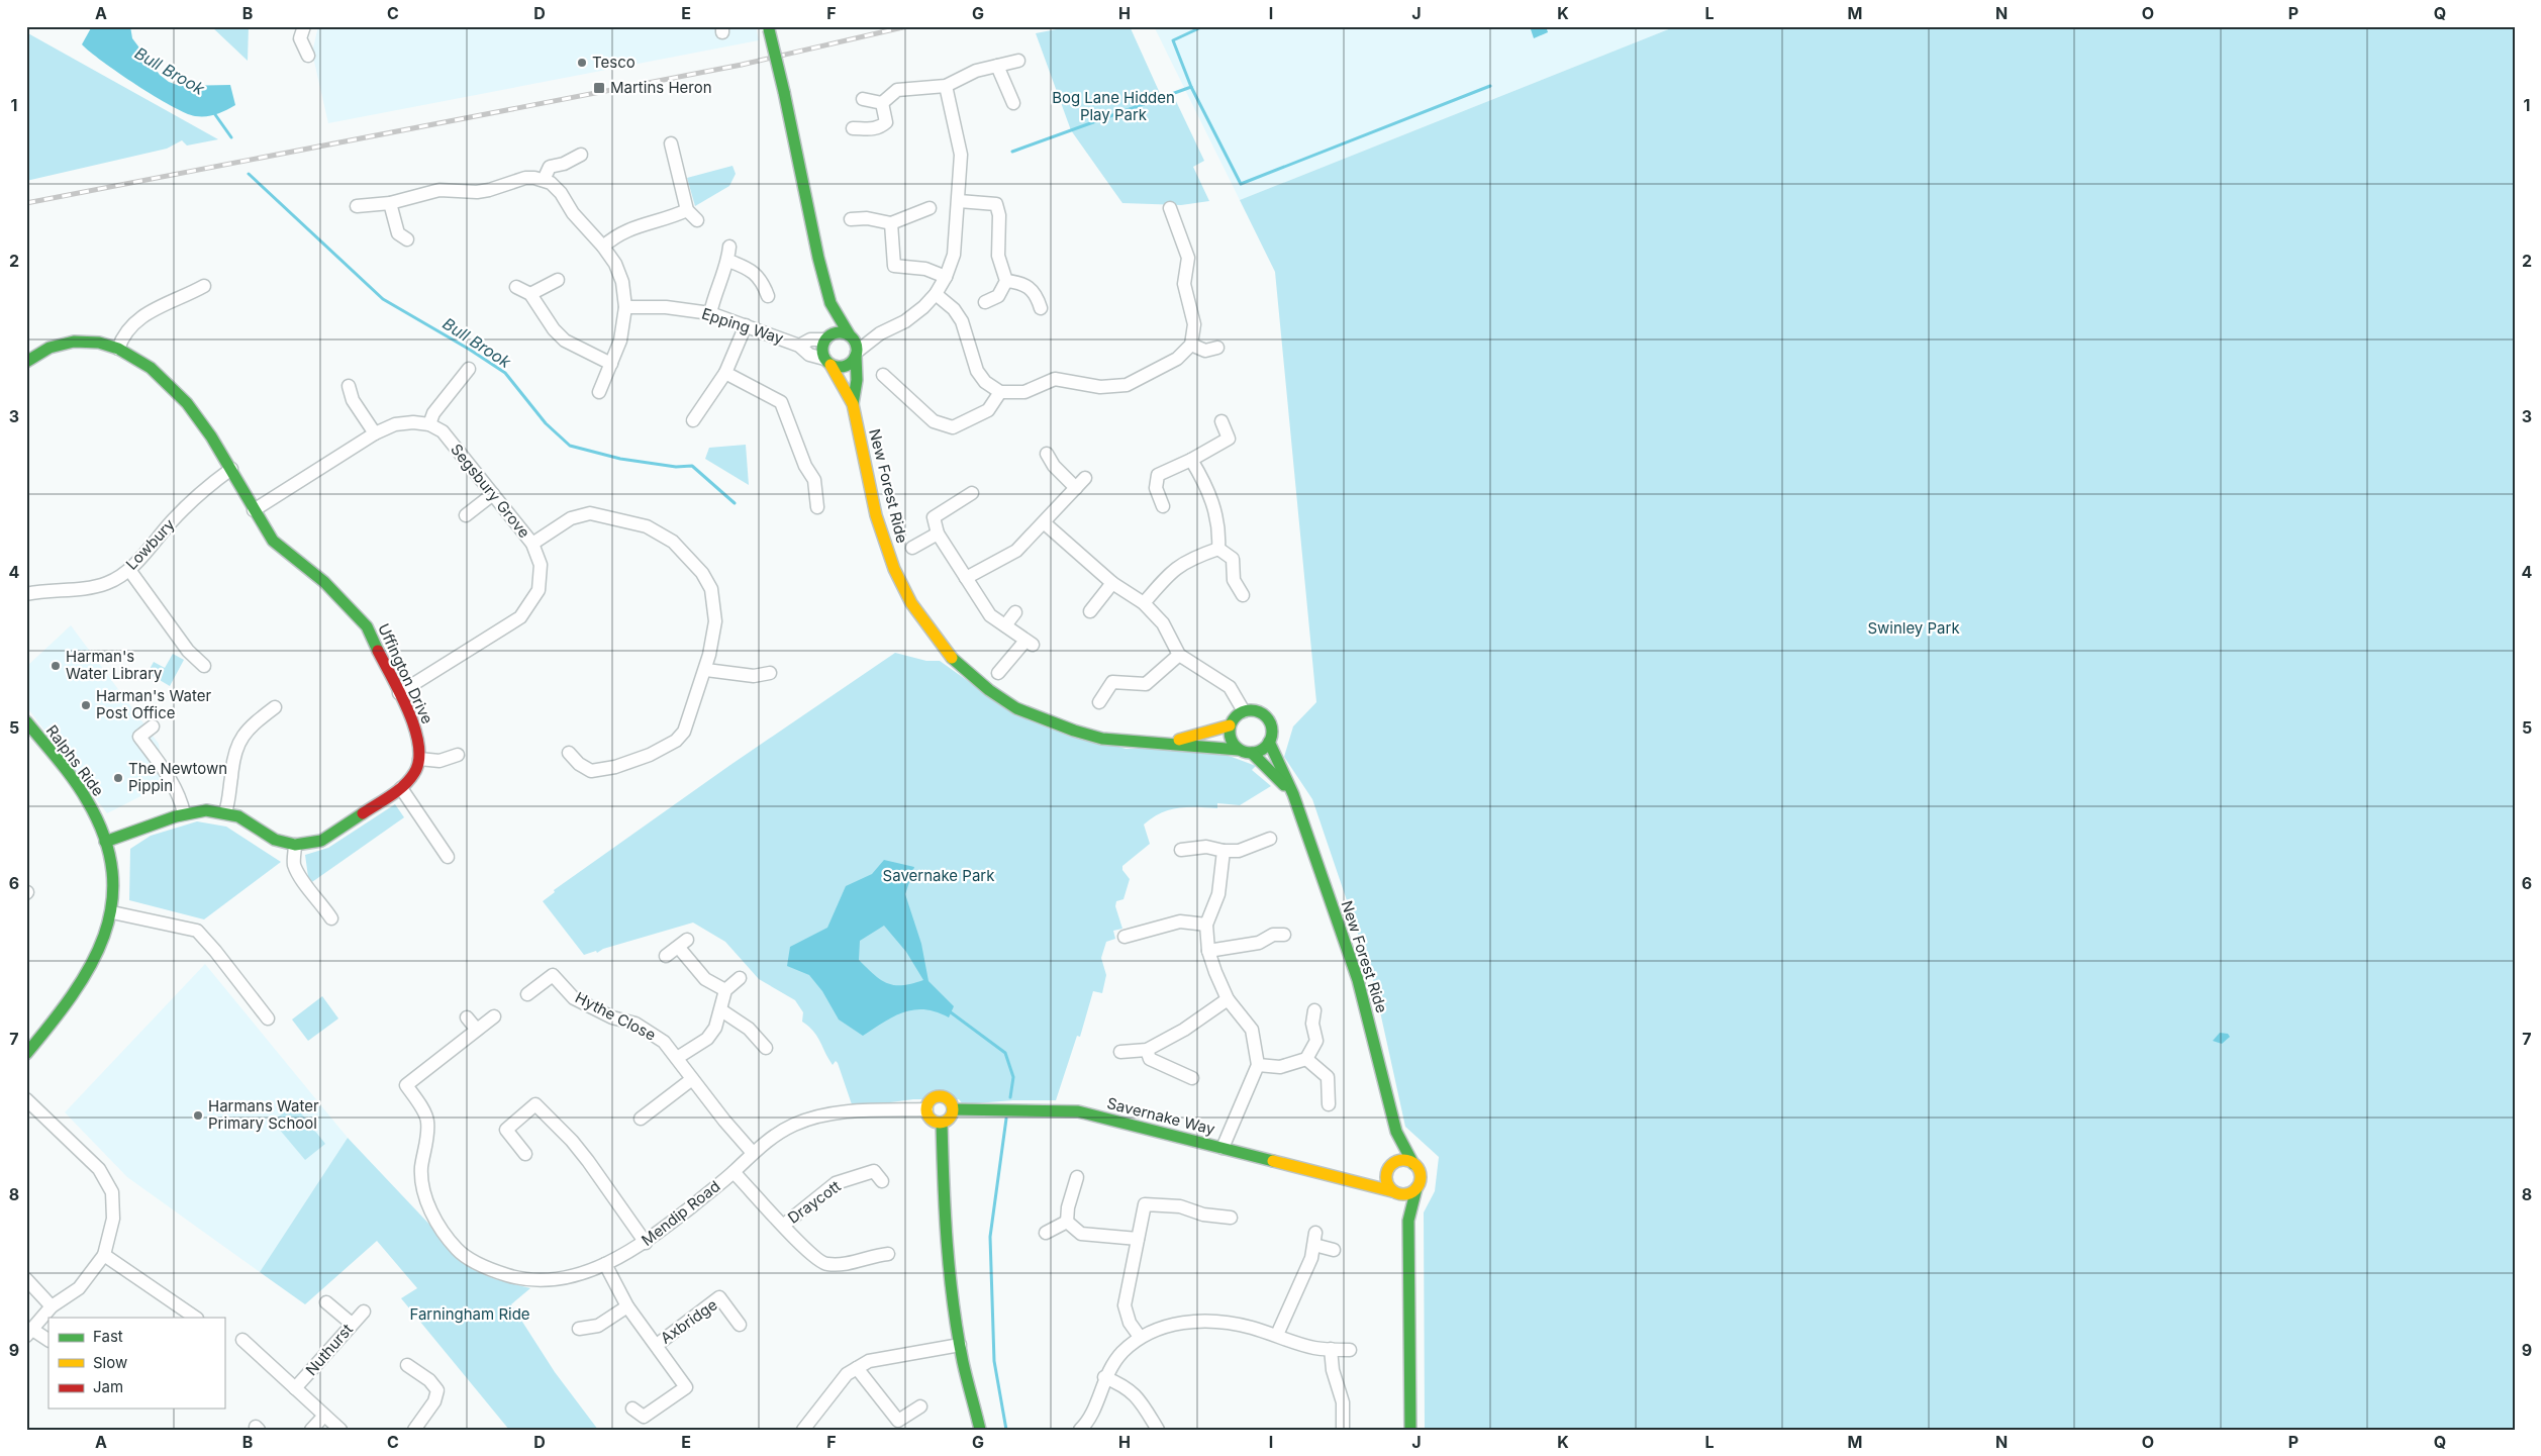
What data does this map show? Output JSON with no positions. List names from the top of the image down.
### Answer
{
  "streets": {
    "main road": [
      "New Forest Ride",
      "Uffington Drive",
      "Ralphs Ride",
      "Savernake Way"
    ],
    "street": [
      "Epping Way",
      "Segsbury Grove",
      "Lowbury",
      "Hythe Close",
      "Draycott",
      "Mendip Road",
      "Axbridge",
      "Nuthurst"
    ]
  },
  "crossings": [
    ["Epping Way", "New Forest Ride"],
    ["New Forest Ride", "Savernake Way"],
    ["Segsbury Grove", "Uffington Drive"],
    ["Lowbury", "Uffington Drive"],
    ["Hythe Close", "Mendip Road"],
    ["Savernake Way", "Mendip Road"],
    ["Draycott", "Mendip Road"],
    ["Mendip Road", "Axbridge"]
  ],
  "water": ["Bull Brook"],
  "parks": [
    "Bog Lane Hidden Play Park",
    "Swinley Park",
    "Savernake Park",
    "Farningham Ride"
  ],
  "places": {
    "other": [
      "Tesco",
      "Harman's Water Library",
      "Harman's Water Post Office",
      "The Newtown Pippin",
      "Harmans Water Primary School"
    ],
    "transit": ["Martins Heron"]
  },
  "legend": ["Fast", "Slow", "Jam"],
  "grid": {
    "columns": [
      "A",
      "B",
      "C",
      "D",
      "E",
      "F",
      "G",
      "H",
      "I",
      "J",
      "K",
      "L",
      "M",
      "N",
      "O",
      "P",
      "Q"
    ],
    "rows": [
      "1",
      "2",
      "3",
      "4",
      "5",
      "6",
      "7",
      "8",
      "9"
    ]
  }
}
